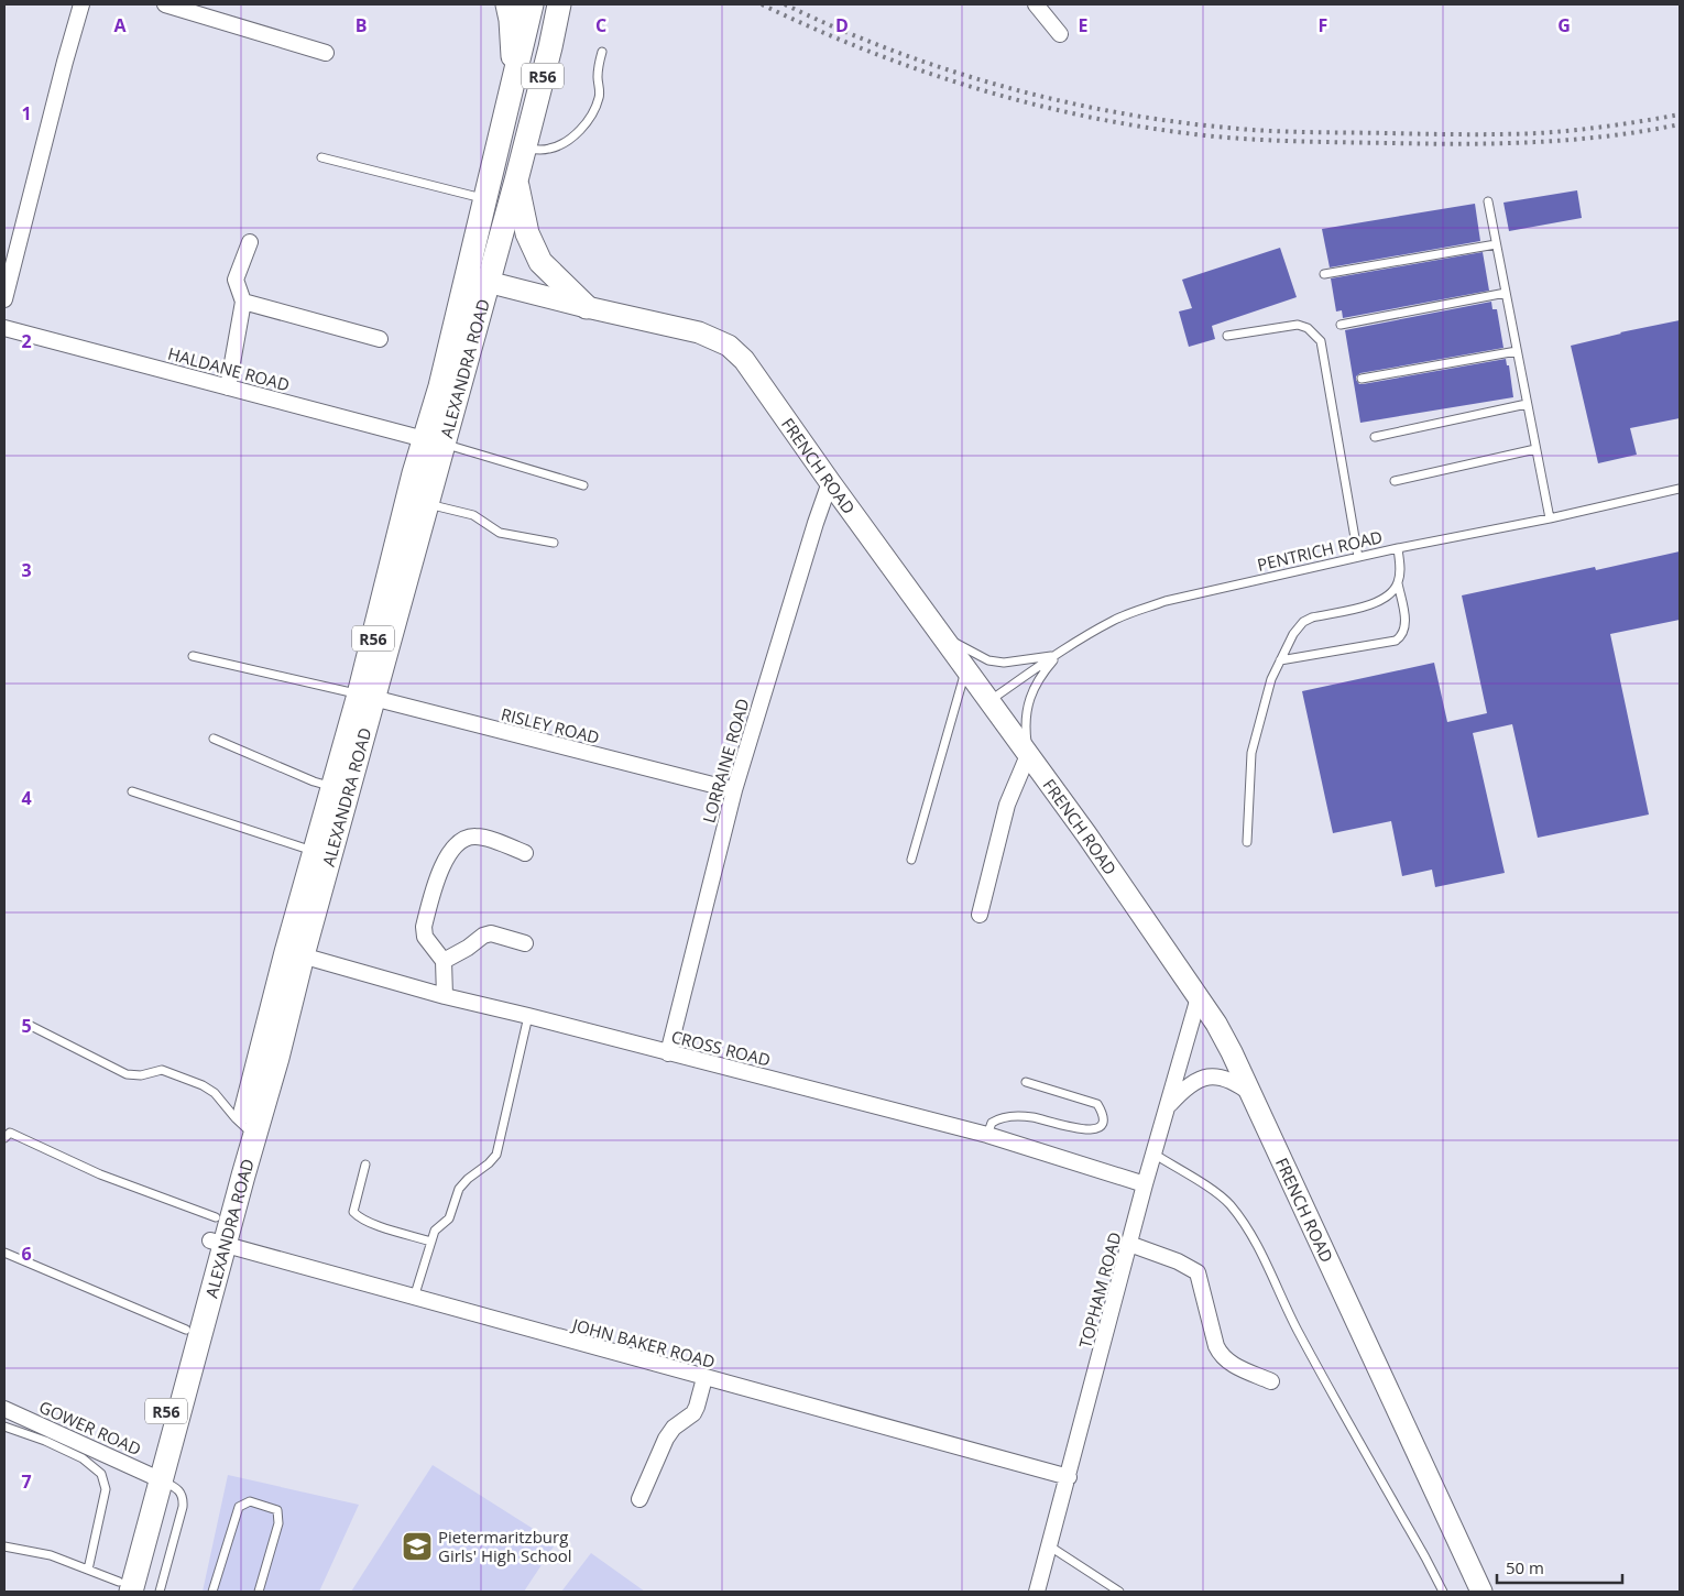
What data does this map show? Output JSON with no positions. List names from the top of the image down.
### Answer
{
  "streets": {
    "main road": ["R56", "ALEXANDRA ROAD"],
    "street": [
      "HALDANE ROAD",
      "FRENCH ROAD",
      "RISLEY ROAD",
      "LORRAINE ROAD",
      "CROSS ROAD",
      "TOPHAM ROAD",
      "JOHN BAKER ROAD",
      "GOWER ROAD"
    ],
    "lane": ["PENTRICH ROAD"]
  },
  "crossings": [
    ["HALDANE ROAD", "ALEXANDRA ROAD"],
    ["ALEXANDRA ROAD", "FRENCH ROAD"],
    ["ALEXANDRA ROAD", "RISLEY ROAD"],
    ["ALEXANDRA ROAD", "CROSS ROAD"],
    ["ALEXANDRA ROAD", "JOHN BAKER ROAD"],
    ["ALEXANDRA ROAD", "GOWER ROAD"],
    ["FRENCH ROAD", "PENTRICH ROAD"],
    ["FRENCH ROAD", "LORRAINE ROAD"],
    ["FRENCH ROAD", "TOPHAM ROAD"],
    ["RISLEY ROAD", "LORRAINE ROAD"],
    ["LORRAINE ROAD", "CROSS ROAD"],
    ["CROSS ROAD", "TOPHAM ROAD"],
    ["TOPHAM ROAD", "JOHN BAKER ROAD"]
  ],
  "places": {
    "school or university": ["Pietermaritzburg Girls' High School"]
  },
  "scale_bar": "50 m",
  "grid": {
    "columns": [
      "A",
      "B",
      "C",
      "D",
      "E",
      "F",
      "G"
    ],
    "rows": [
      "1",
      "2",
      "3",
      "4",
      "5",
      "6",
      "7"
    ]
  }
}
